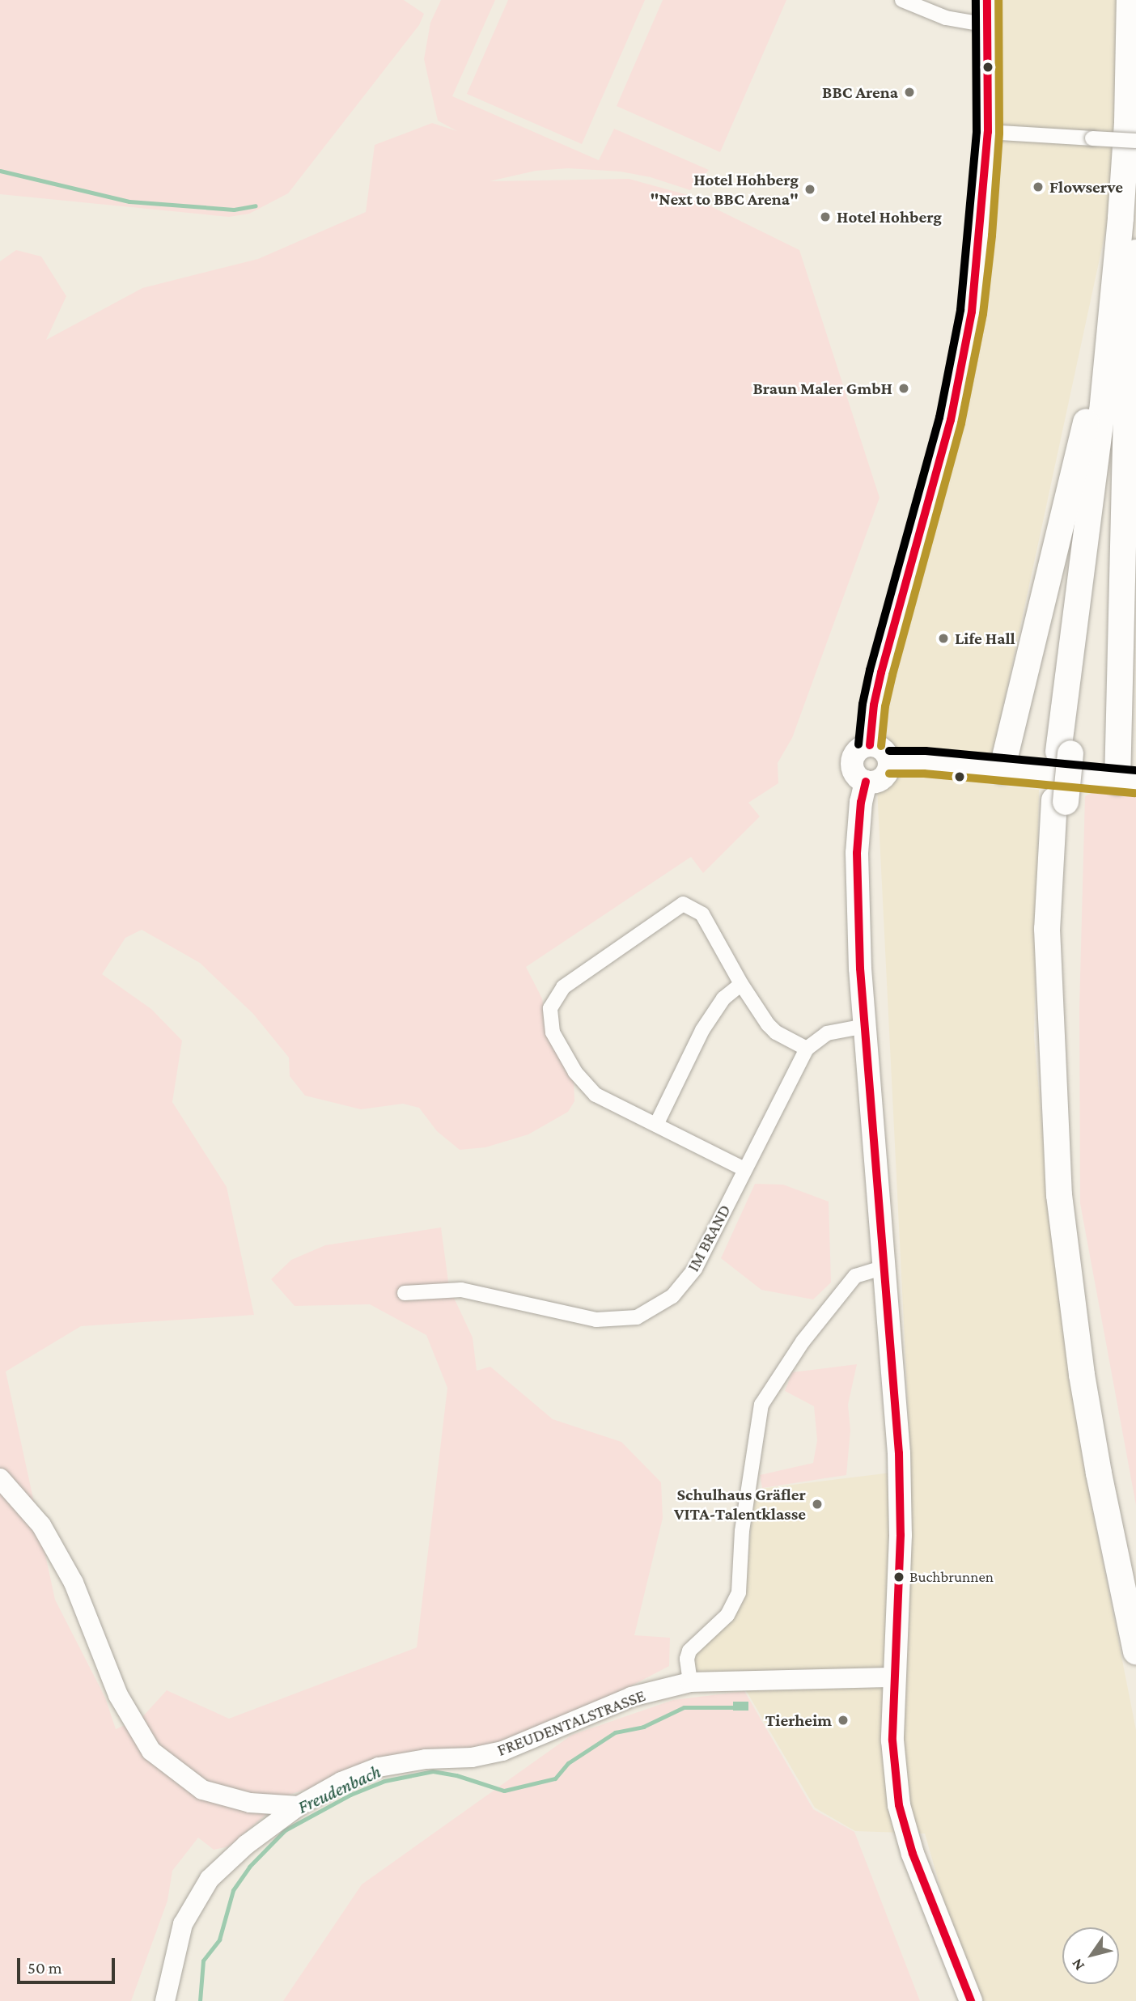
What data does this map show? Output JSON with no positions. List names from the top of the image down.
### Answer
{
  "streets": {
    "street": ["IM BRAND", "FREUDENTALSTRASSE"]
  },
  "water": ["Freudenbach"],
  "places": [
    "BBC Arena",
    "Flowserve",
    "Hotel Hohberg \"Next to BBC Arena\"",
    "Hotel Hohberg",
    "Braun Maler GmbH",
    "Life Hall",
    "Schulhaus Gräfler VITA-Talentklasse",
    "Buchbrunnen",
    "Tierheim"
  ],
  "scale_bar": "50 m",
  "north": "bottom left"
}
